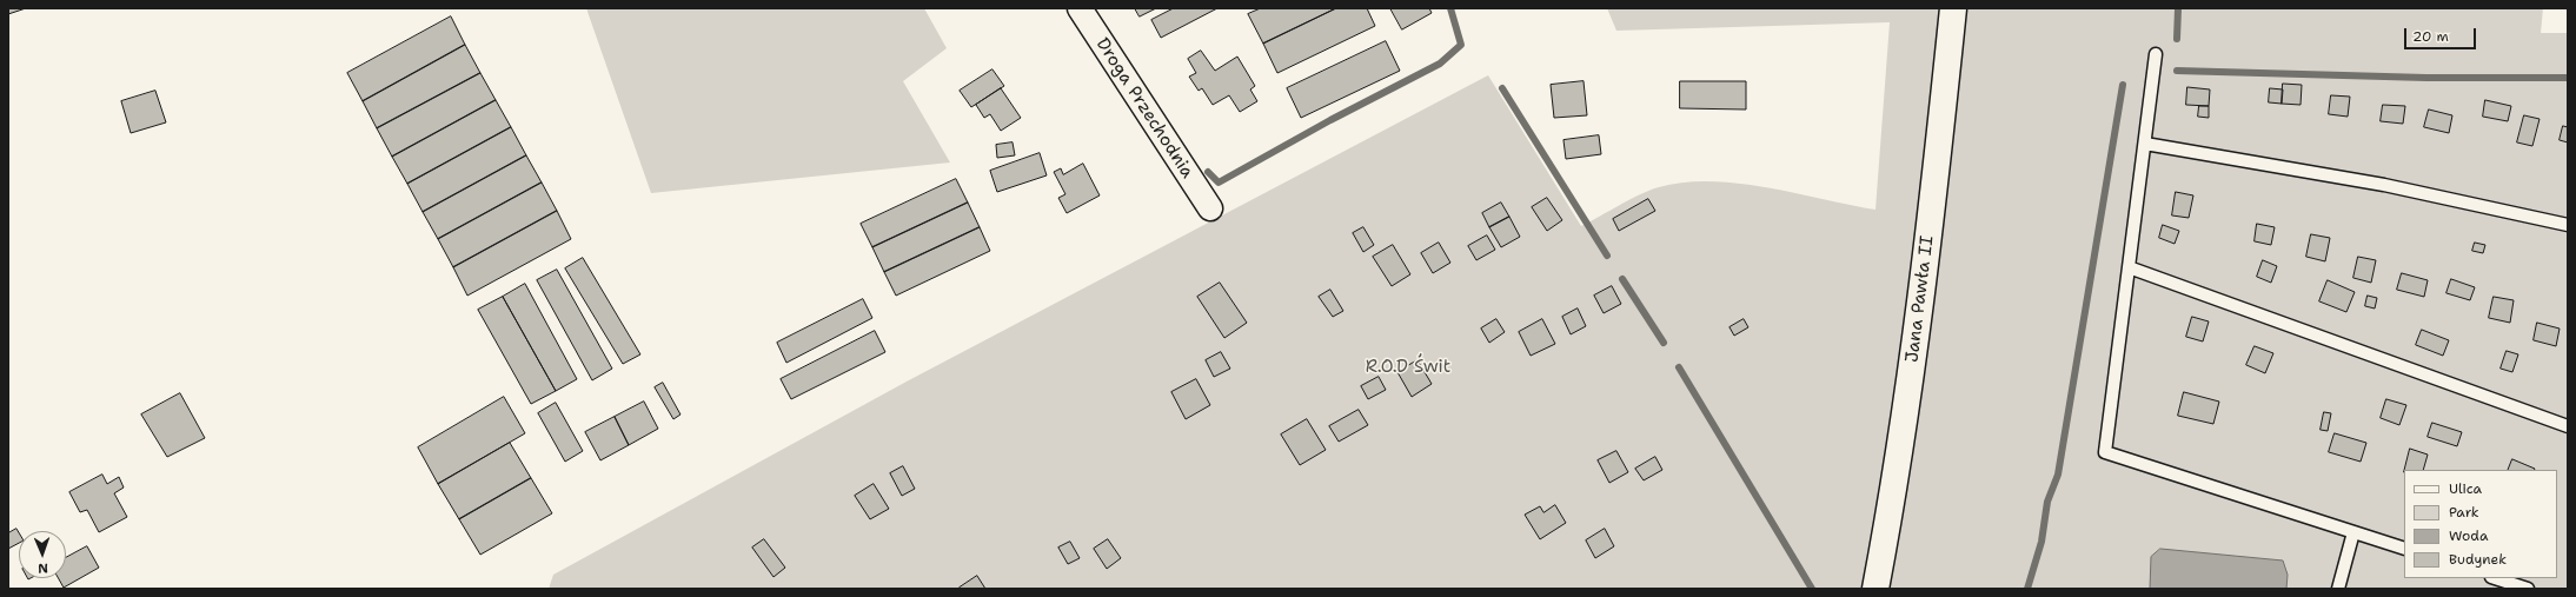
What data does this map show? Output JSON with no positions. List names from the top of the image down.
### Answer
{
  "streets": {
    "main road": ["Jana Pawła II"],
    "street": ["Droga Przechodnia"]
  },
  "parks": ["R.O.D Świt"],
  "legend": [
    "Ulica",
    "Park",
    "Woda",
    "Budynek"
  ],
  "scale_bar": "20 m",
  "north": "bottom"
}
